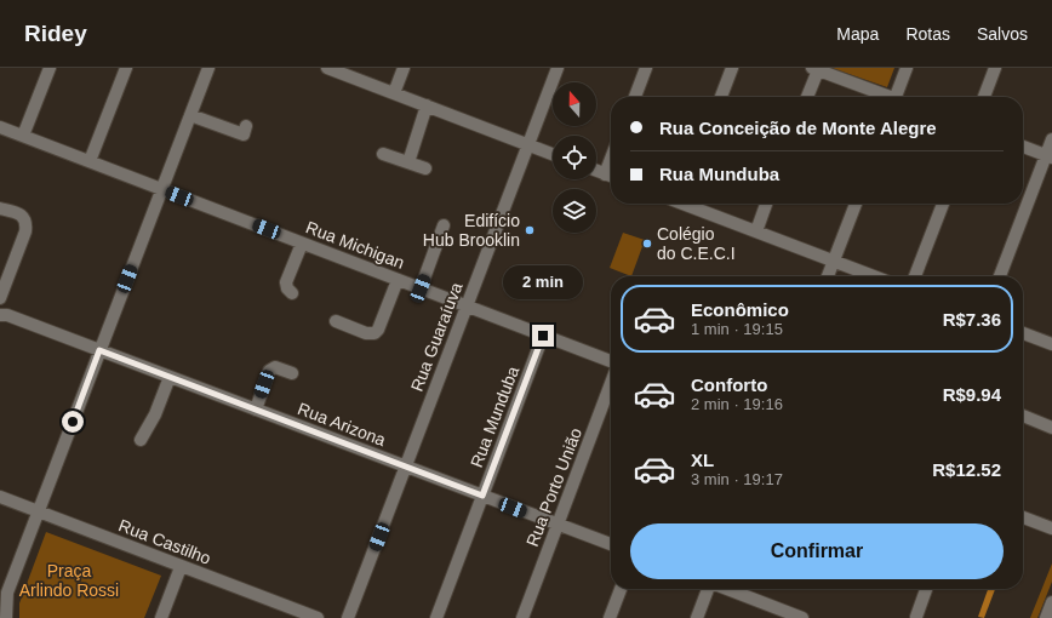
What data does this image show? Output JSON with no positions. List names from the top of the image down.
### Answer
{
  "streets": {
    "street": [
      "Rua Michigan",
      "Rua Guaraíuva",
      "Rua Munduba",
      "Rua Arizona",
      "Rua Porto União",
      "Rua Castilho"
    ]
  },
  "crossings": [
    ["Rua Michigan", "Rua Guaraíuva"],
    ["Rua Michigan", "Rua Munduba"],
    ["Rua Guaraíuva", "Rua Arizona"],
    ["Rua Munduba", "Rua Arizona"],
    ["Rua Arizona", "Rua Porto União"]
  ],
  "parks": ["Praça Arlindo Rossi"],
  "places": ["Edifício Hub Brooklin", "Colégio do C.E.C.I"],
  "north": "top",
  "page": {
    "header": "Ridey",
    "nav": ["Mapa", "Rotas", "Salvos"],
    "banner": ["Rua Conceição de Monte Alegre", "Rua Munduba"],
    "bubble": "2 min",
    "list": [
      {
        "name": "Econômico",
        "note": "1 min · 19:15",
        "value": "R$7.36"
      },
      {
        "name": "Conforto",
        "note": "2 min · 19:16",
        "value": "R$9.94"
      },
      {
        "name": "XL",
        "note": "3 min · 19:17",
        "value": "R$12.52"
      }
    ],
    "buttons": "Confirmar"
  }
}
